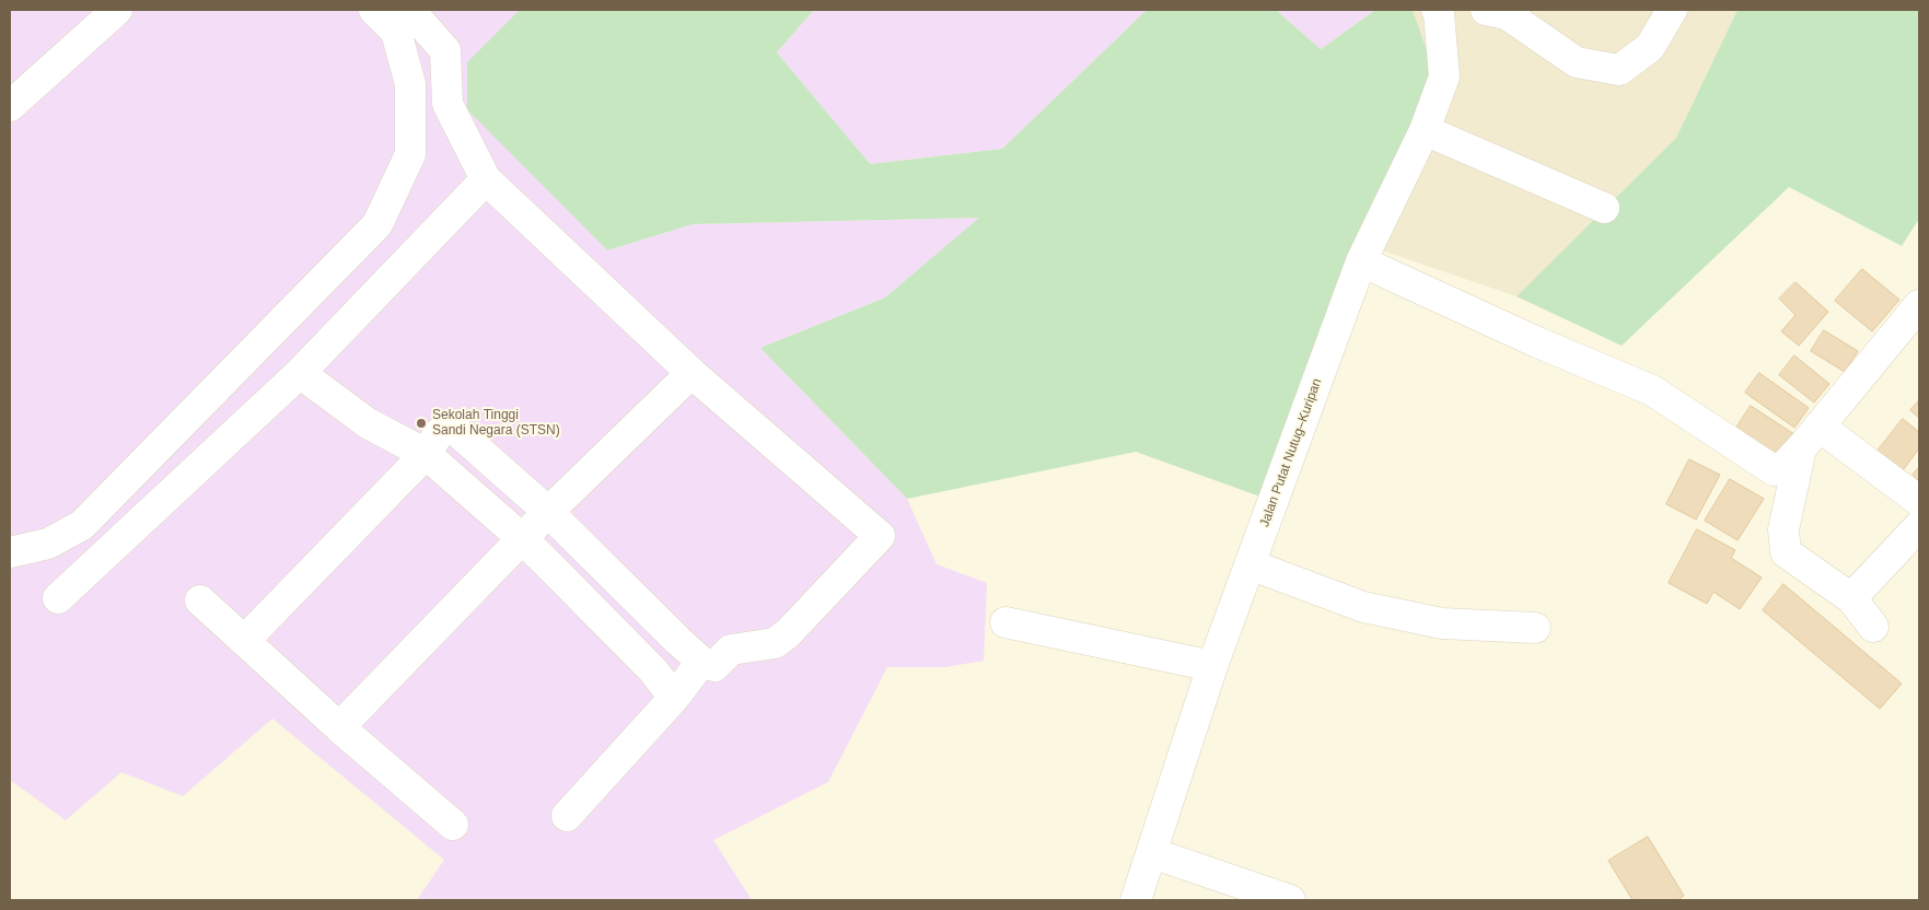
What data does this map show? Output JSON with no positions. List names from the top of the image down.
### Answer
{
  "streets": {
    "street": ["Jalan Putat Nutug–Kuripan"]
  },
  "places": ["Sekolah Tinggi Sandi Negara (STSN)"]
}
